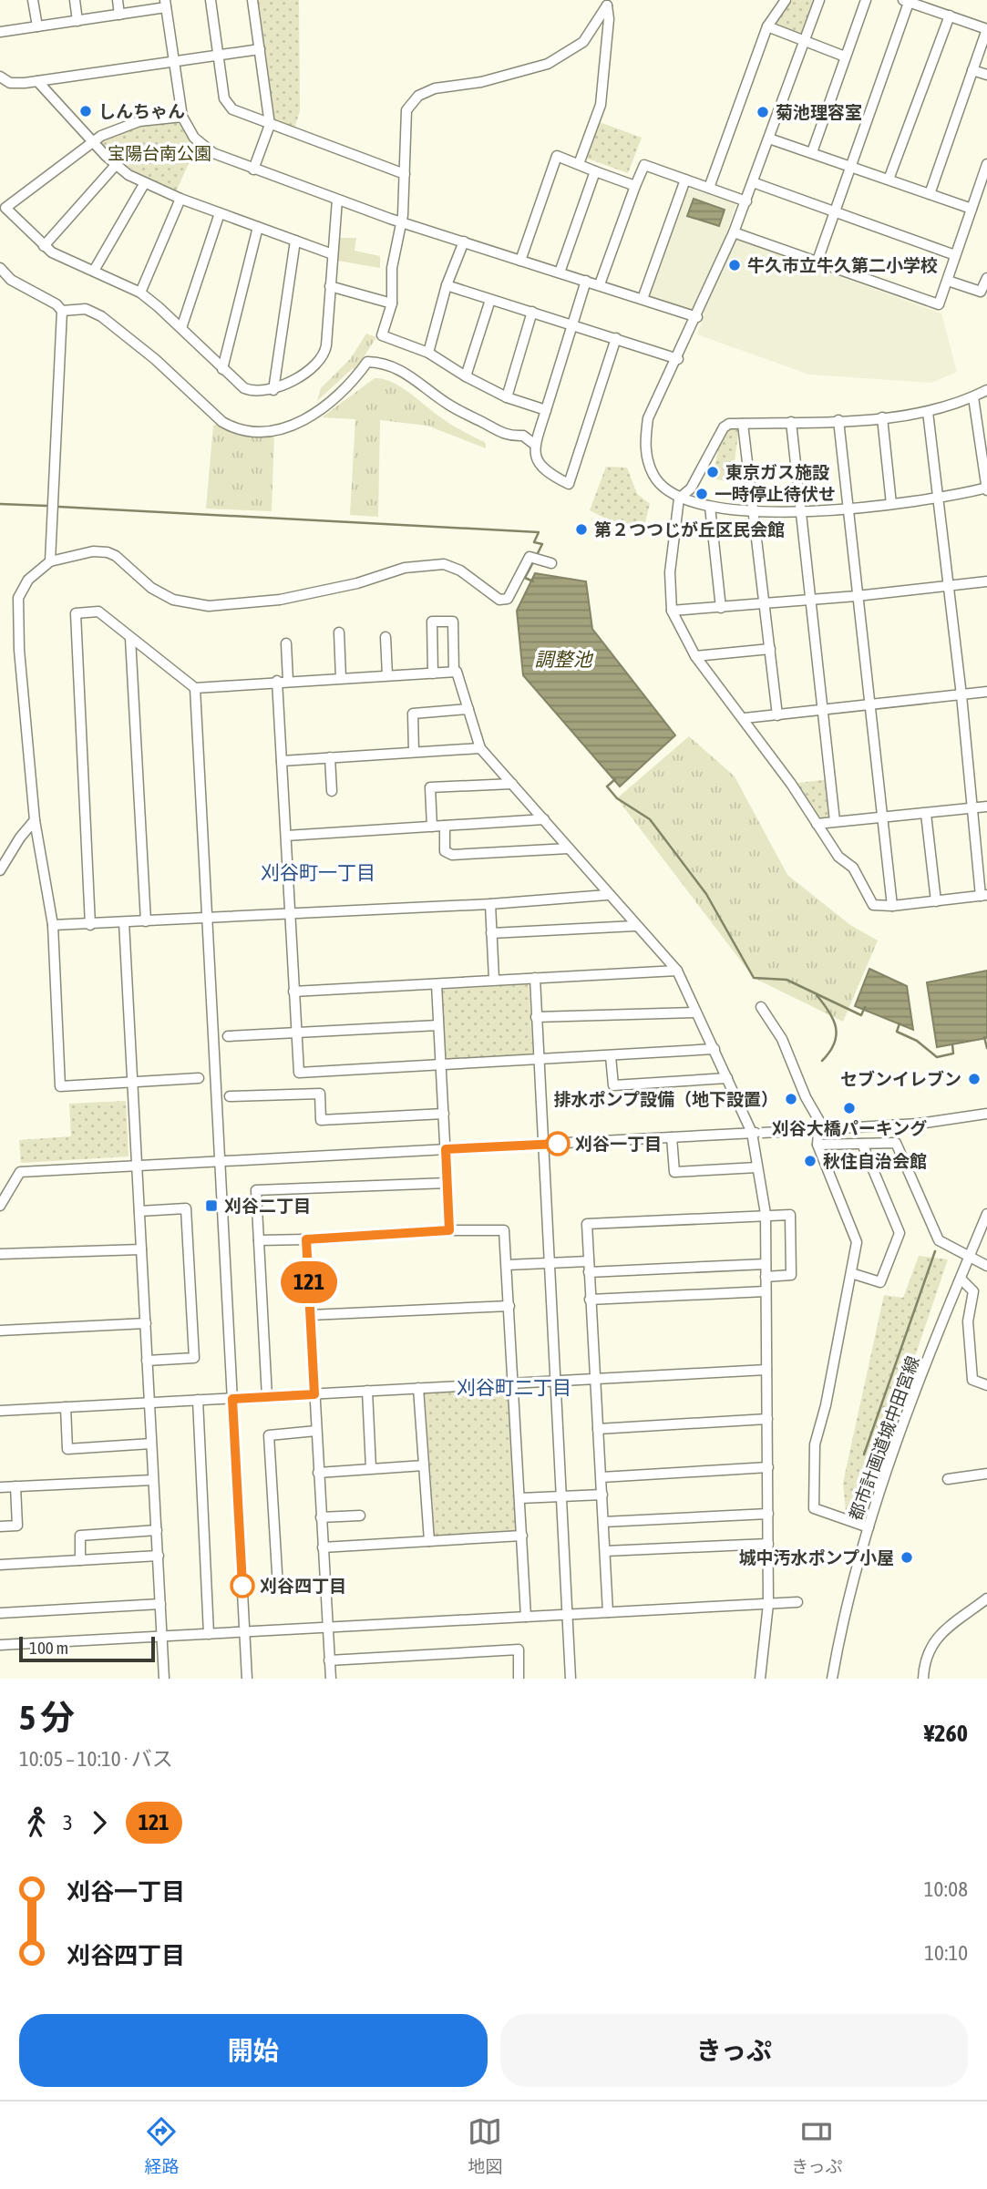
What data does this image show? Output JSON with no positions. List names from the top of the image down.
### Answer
{
  "streets": {
    "street": ["都市計画道城中田宮線"]
  },
  "districts": ["刈谷町一丁目", "刈谷町二丁目"],
  "water": ["調整池"],
  "parks": ["宝陽台南公園"],
  "places": {
    "other": [
      "しんちゃん",
      "菊池理容室",
      "牛久市立牛久第二小学校",
      "東京ガス施設",
      "一時停止待伏せ",
      "第２つつじが丘区民会館",
      "セブンイレブン",
      "排水ポンプ設備（地下設置）",
      "刈谷大橋パーキング",
      "刈谷一丁目",
      "秋住自治会館",
      "城中汚水ポンプ小屋",
      "刈谷四丁目"
    ],
    "transit": ["刈谷二丁目"]
  },
  "lines": ["bus line 121"],
  "scale_bar": "100 m",
  "page": {
    "on_map": "121",
    "scale": "100 m",
    "heading": ["5 分", "10:05 – 10:10 · バス", "¥260"],
    "legs": ["3", "121"],
    "list": [
      {
        "name": "刈谷一丁目",
        "value": "10:08"
      },
      {
        "name": "刈谷四丁目",
        "value": "10:10"
      }
    ],
    "buttons": ["開始", "きっぷ"],
    "tabs": ["経路", "地図", "きっぷ"]
  }
}
